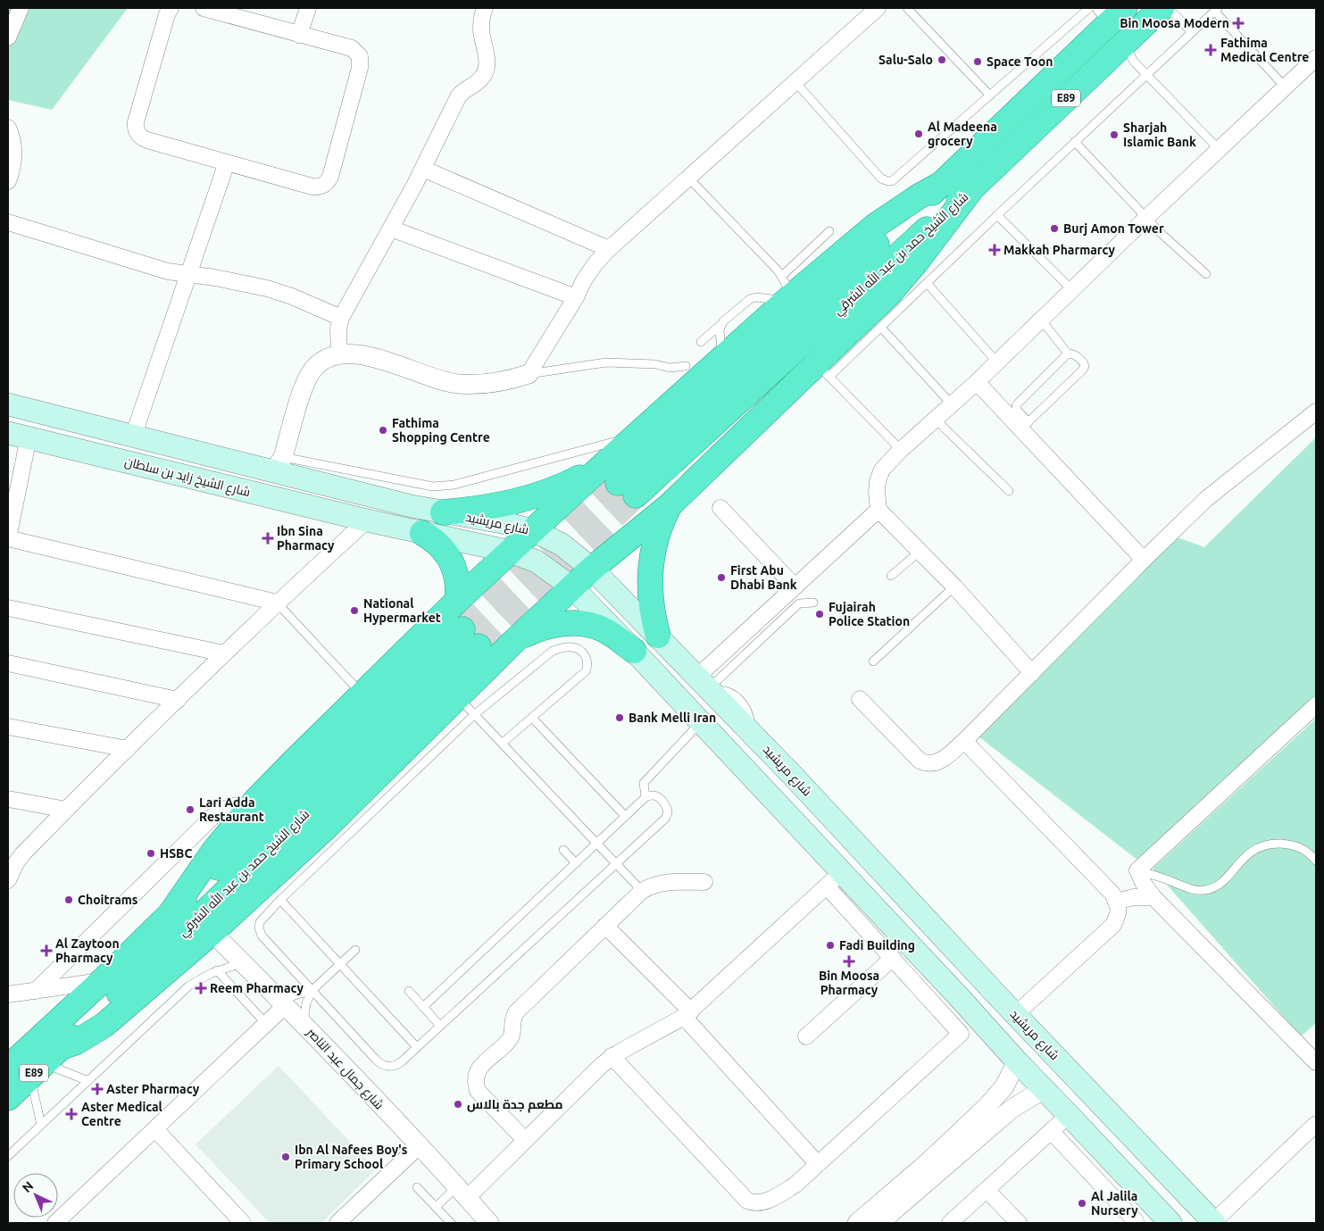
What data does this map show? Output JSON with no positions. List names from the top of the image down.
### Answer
{
  "streets": {
    "highway": ["E89", "شارع الشيخ حمد بن عبد الله الشرقي"],
    "main road": ["شارع الشيخ زايد بن سلطان", "شارع مريشيد"],
    "street": ["شارع جمال عبد الناصر"]
  },
  "crossings": [
    ["شارع الشيخ حمد بن عبد الله الشرقي", "شارع جمال عبد الناصر"],
    ["شارع الشيخ زايد بن سلطان", "شارع مريشيد"]
  ],
  "places": {
    "health": [
      "Bin Moosa Modern",
      "Fathima Medical Centre",
      "Makkah Pharmarcy",
      "Ibn Sina Pharmacy",
      "Al Zaytoon Pharmacy",
      "Bin Moosa Pharmacy",
      "Reem Pharmacy",
      "Aster Pharmacy",
      "Aster Medical Centre"
    ],
    "other": [
      "Salu-Salo",
      "Space Toon",
      "Al Madeena grocery",
      "Sharjah Islamic Bank",
      "Burj Amon Tower",
      "Fathima Shopping Centre",
      "First Abu Dhabi Bank",
      "National Hypermarket",
      "Fujairah Police Station",
      "Bank Melli Iran",
      "Lari Adda Restaurant",
      "HSBC",
      "Choitrams",
      "Fadi Building",
      "مطعم جدة بالاس",
      "Ibn Al Nafees Boy's Primary School",
      "Al Jalila Nursery"
    ]
  },
  "north": "top left"
}
